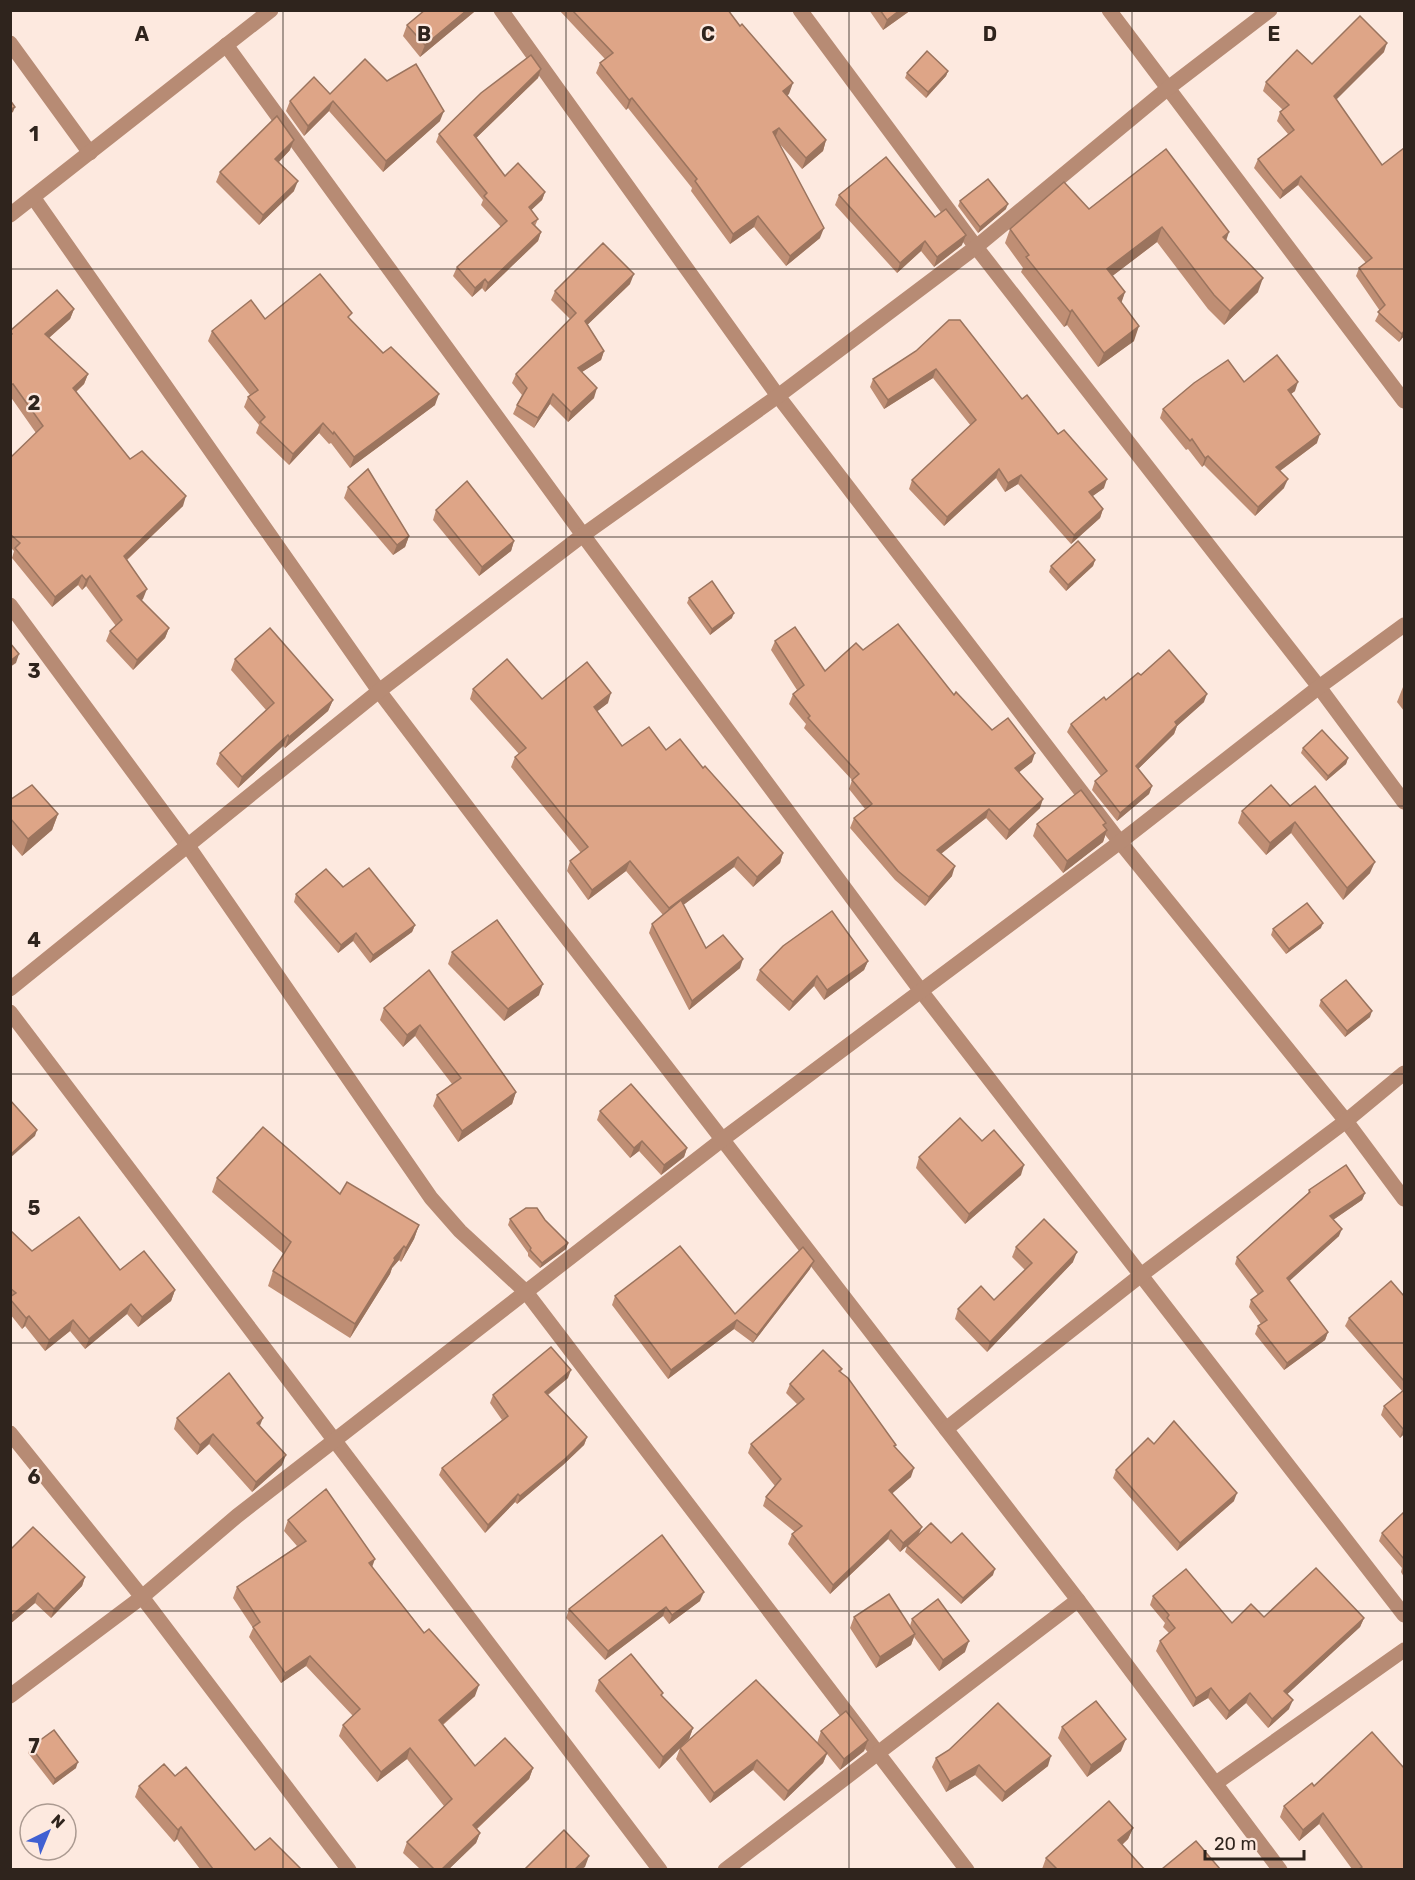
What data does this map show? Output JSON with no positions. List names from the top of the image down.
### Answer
{
  "scale_bar": "20 m",
  "north": "top right",
  "grid": {
    "columns": [
      "A",
      "B",
      "C",
      "D",
      "E"
    ],
    "rows": [
      "1",
      "2",
      "3",
      "4",
      "5",
      "6",
      "7"
    ]
  }
}
